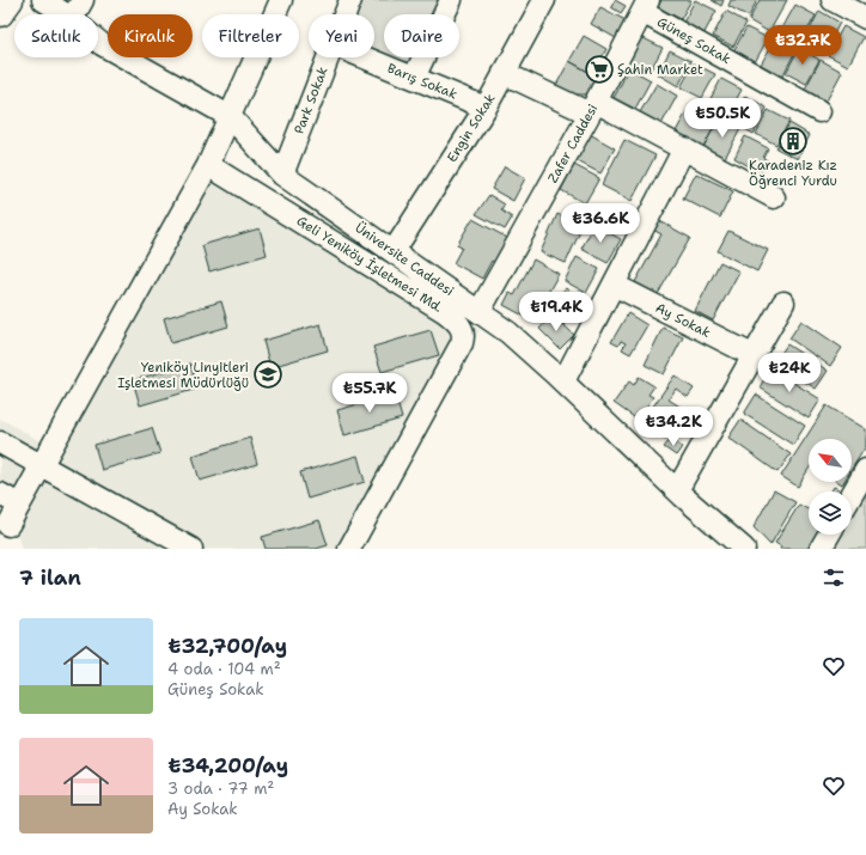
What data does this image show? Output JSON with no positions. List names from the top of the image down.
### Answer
{
  "streets": {
    "street": [
      "Güneş Sokak",
      "Barış Sokak",
      "Park Sokak",
      "Engin Sokak",
      "Zafer Caddesi",
      "Üniversite Caddesi",
      "Geli Yeniköy İşletmesi Md.",
      "Ay Sokak"
    ]
  },
  "crossings": [
    ["Güneş Sokak", "Zafer Caddesi"],
    ["Barış Sokak", "Engin Sokak"],
    ["Park Sokak", "Üniversite Caddesi"],
    ["Engin Sokak", "Üniversite Caddesi"],
    ["Zafer Caddesi", "Üniversite Caddesi"]
  ],
  "places": {
    "supermarket": ["Şahin Market"],
    "building": ["Karadeniz Kız Öğrenci Yurdu"],
    "school or university": ["Yeniköy Linyitleri Işletmesi Müdürlüğü"]
  },
  "north": "top left",
  "page": {
    "chip": [
      "Satılık",
      "Kiralık",
      "Filtreler",
      "Yeni",
      "Daire"
    ],
    "price": [
      "₺32.7K",
      "₺50.5K",
      "₺36.6K",
      "₺19.4K",
      "₺24K",
      "₺55.7K",
      "₺34.2K"
    ],
    "heading": "7 ilan",
    "list": [
      {
        "name": "₺32,700/ay",
        "note": "4 oda · 104 m² · Güneş Sokak"
      },
      {
        "name": "₺34,200/ay",
        "note": "3 oda · 77 m² · Ay Sokak"
      }
    ]
  }
}
